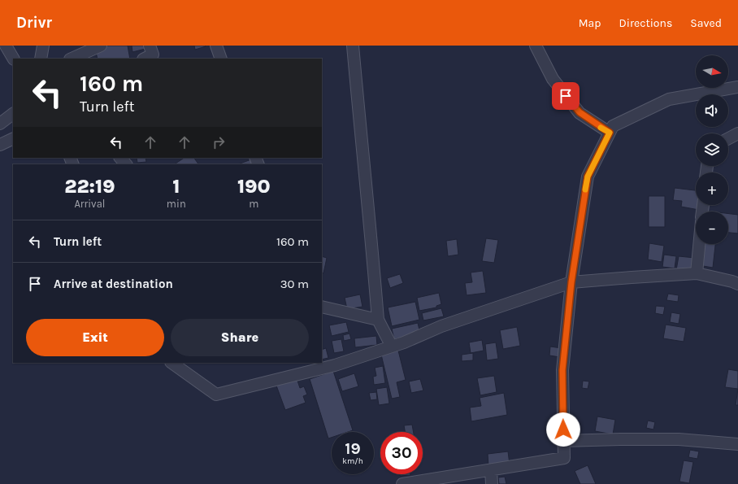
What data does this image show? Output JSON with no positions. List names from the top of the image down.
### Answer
{
  "north": "right",
  "page": {
    "header": "Drivr",
    "nav": ["Map", "Directions", "Saved"],
    "map_buttons": ["+", "−"],
    "turn": ["160 m", "Turn left"],
    "eta": [
      "22:19",
      "Arrival",
      "1",
      "min",
      "190",
      "m"
    ],
    "list": [
      {
        "name": "Turn left",
        "value": "160 m"
      },
      {
        "name": "Arrive at destination",
        "value": "30 m"
      }
    ],
    "buttons": ["Exit", "Share"],
    "speed": "19 km/h",
    "limit": "30"
  }
}
